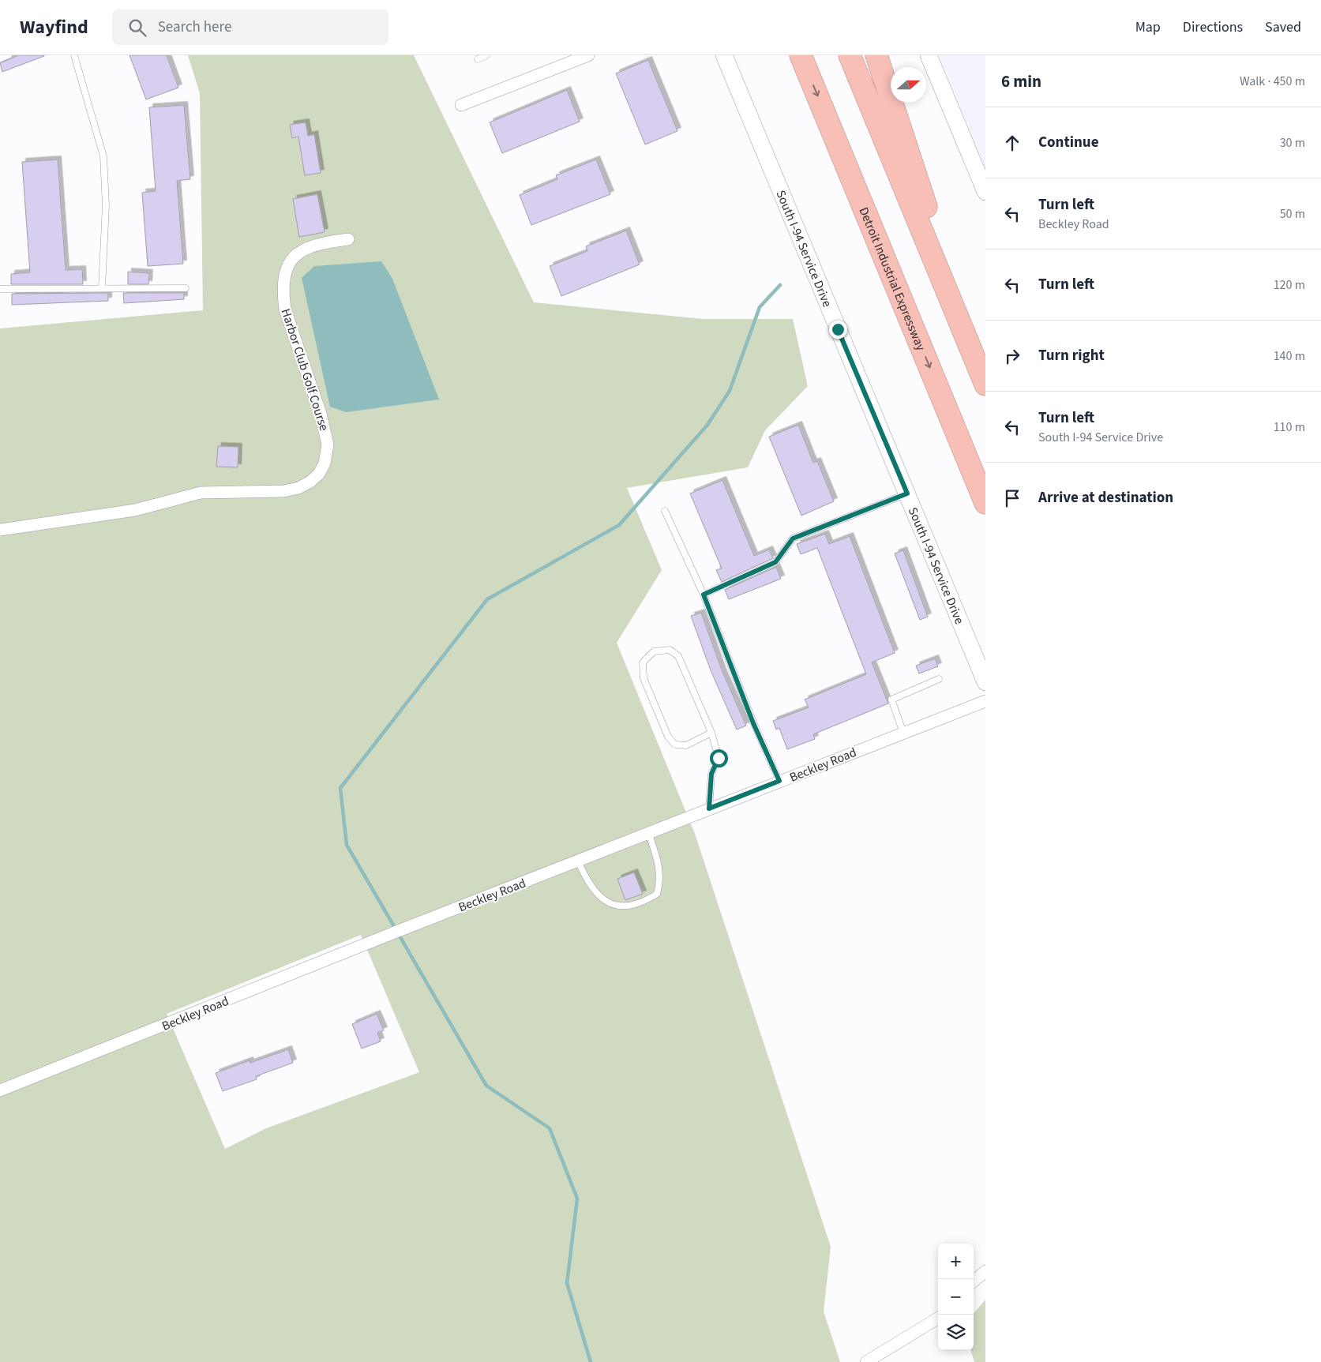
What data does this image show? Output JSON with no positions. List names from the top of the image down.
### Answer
{
  "streets": {
    "highway": ["Detroit Industrial Expressway"],
    "street": ["South I-94 Service Drive", "Harbor Club Golf Course", "Beckley Road"]
  },
  "north": "right",
  "page": {
    "header": "Wayfind",
    "search": "Search here",
    "nav": ["Map", "Directions", "Saved"],
    "heading": ["6 min", "Walk · 450 m"],
    "list": [
      ["Continue", "30 m"],
      ["Turn left", "Beckley Road", "50 m"],
      ["Turn left", "120 m"],
      ["Turn right", "140 m"],
      ["Turn left", "South I-94 Service Drive", "110 m"],
      "Arrive at destination"
    ],
    "map_buttons": ["+", "−"]
  }
}
